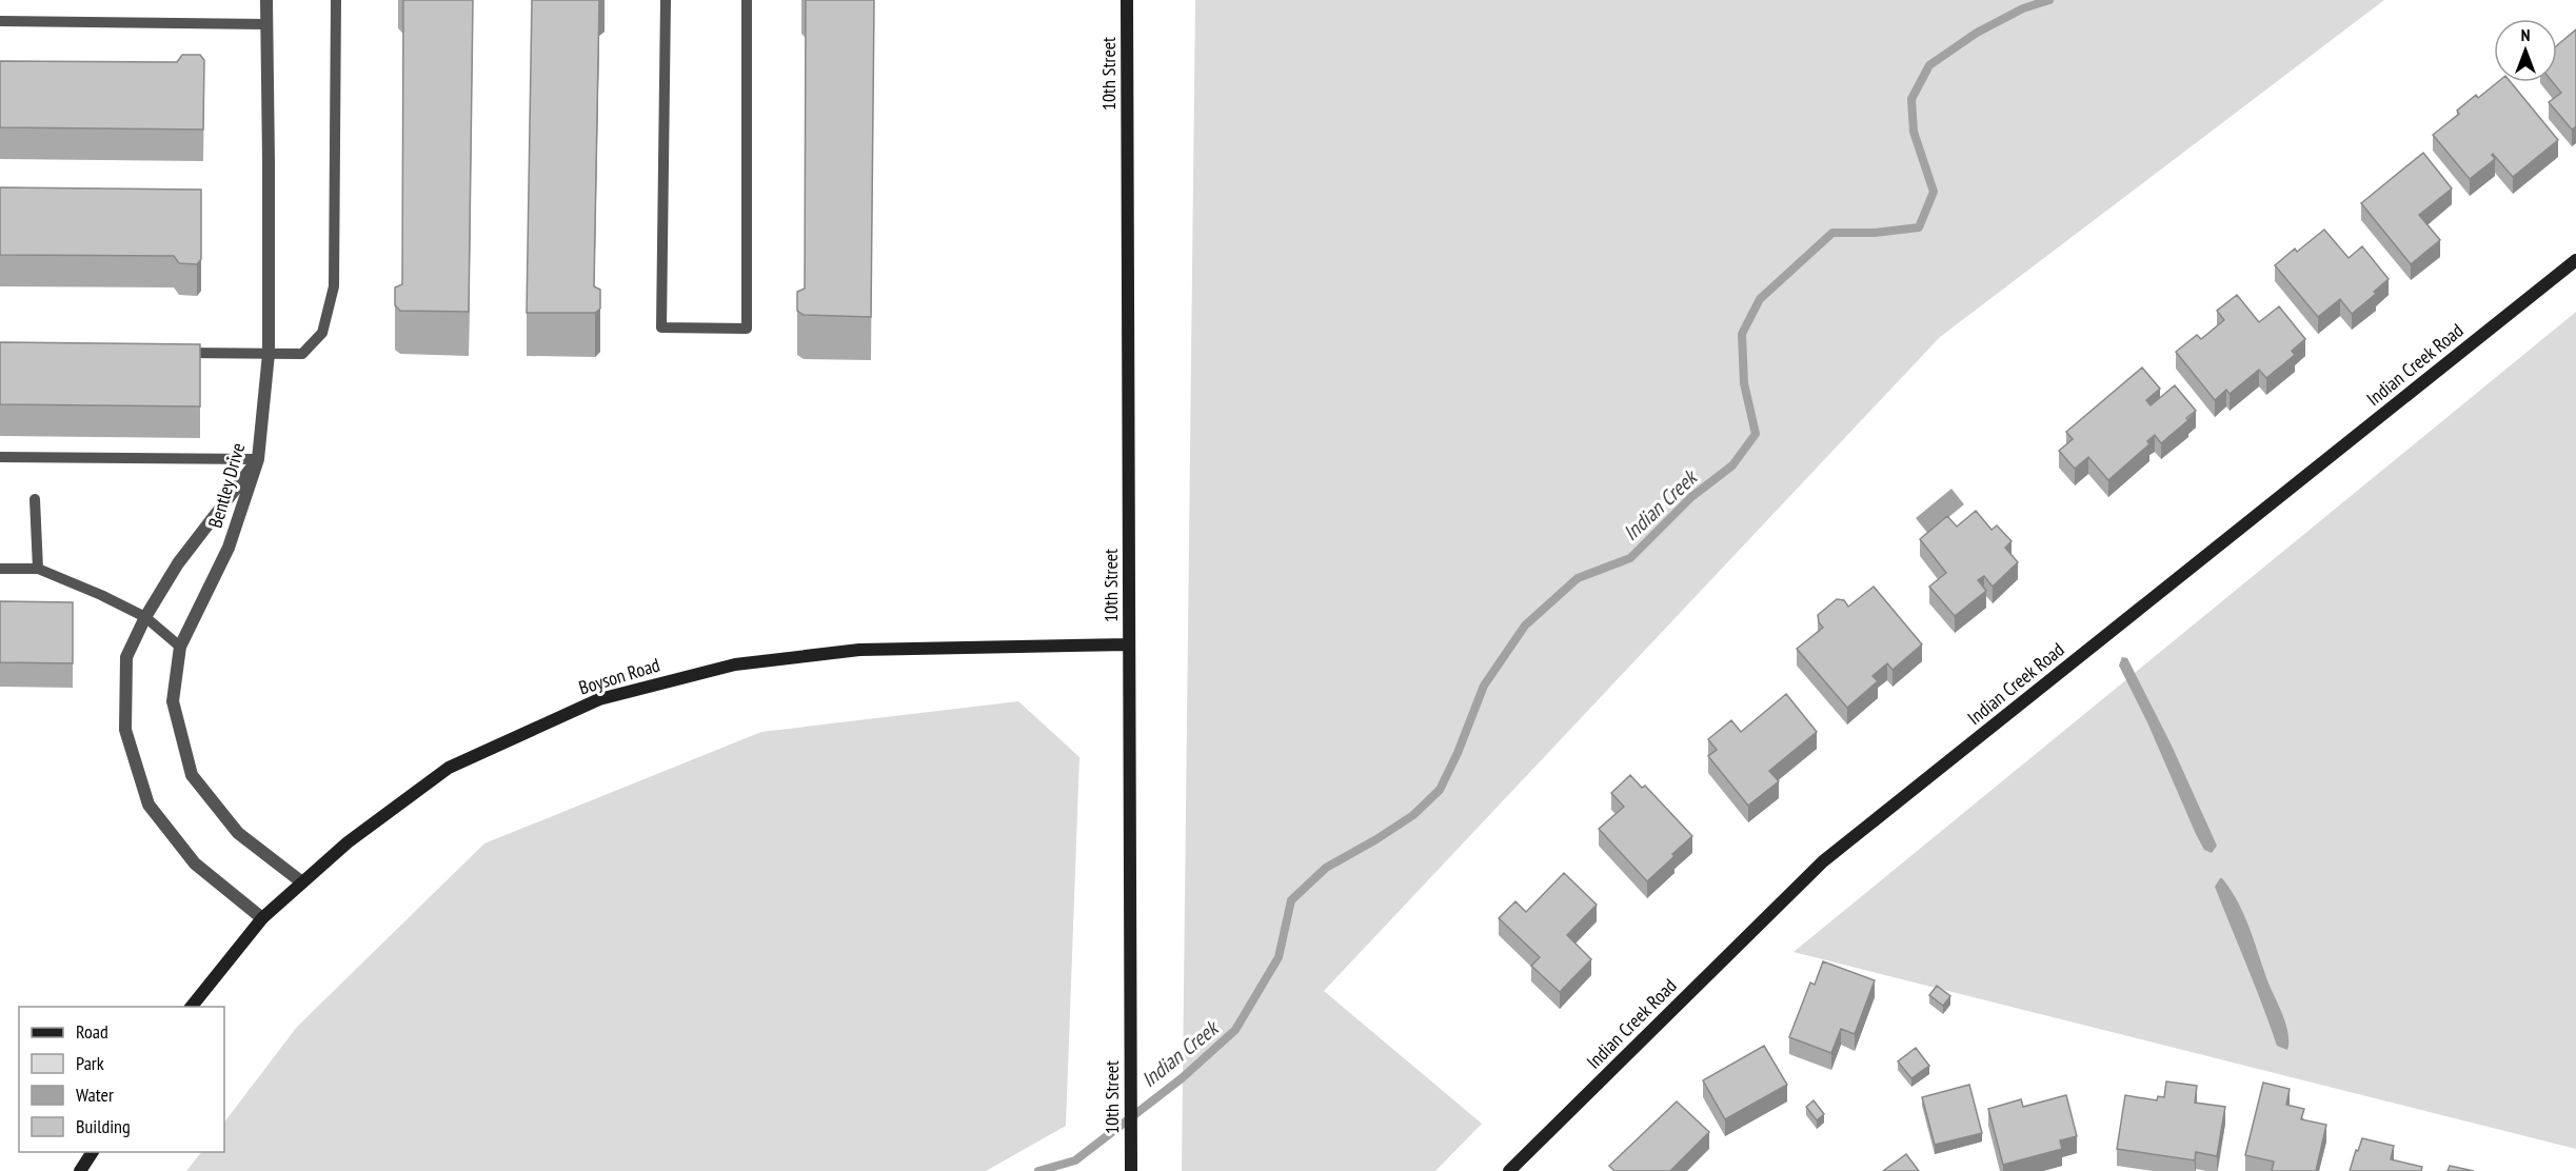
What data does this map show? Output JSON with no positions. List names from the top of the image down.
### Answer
{
  "streets": {
    "street": [
      "10th Street",
      "Indian Creek Road",
      "Bentley Drive",
      "Boyson Road"
    ]
  },
  "crossings": [
    ["10th Street", "Boyson Road"],
    ["Bentley Drive", "Boyson Road"]
  ],
  "water": ["Indian Creek"],
  "legend": [
    "Road",
    "Park",
    "Water",
    "Building"
  ],
  "north": "top"
}
